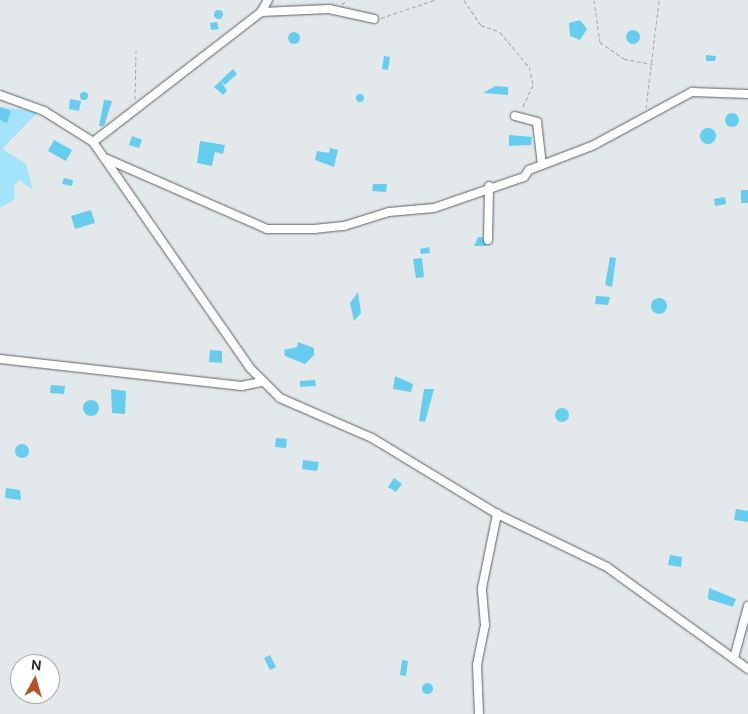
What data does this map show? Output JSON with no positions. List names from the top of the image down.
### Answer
{
  "north": "top"
}
